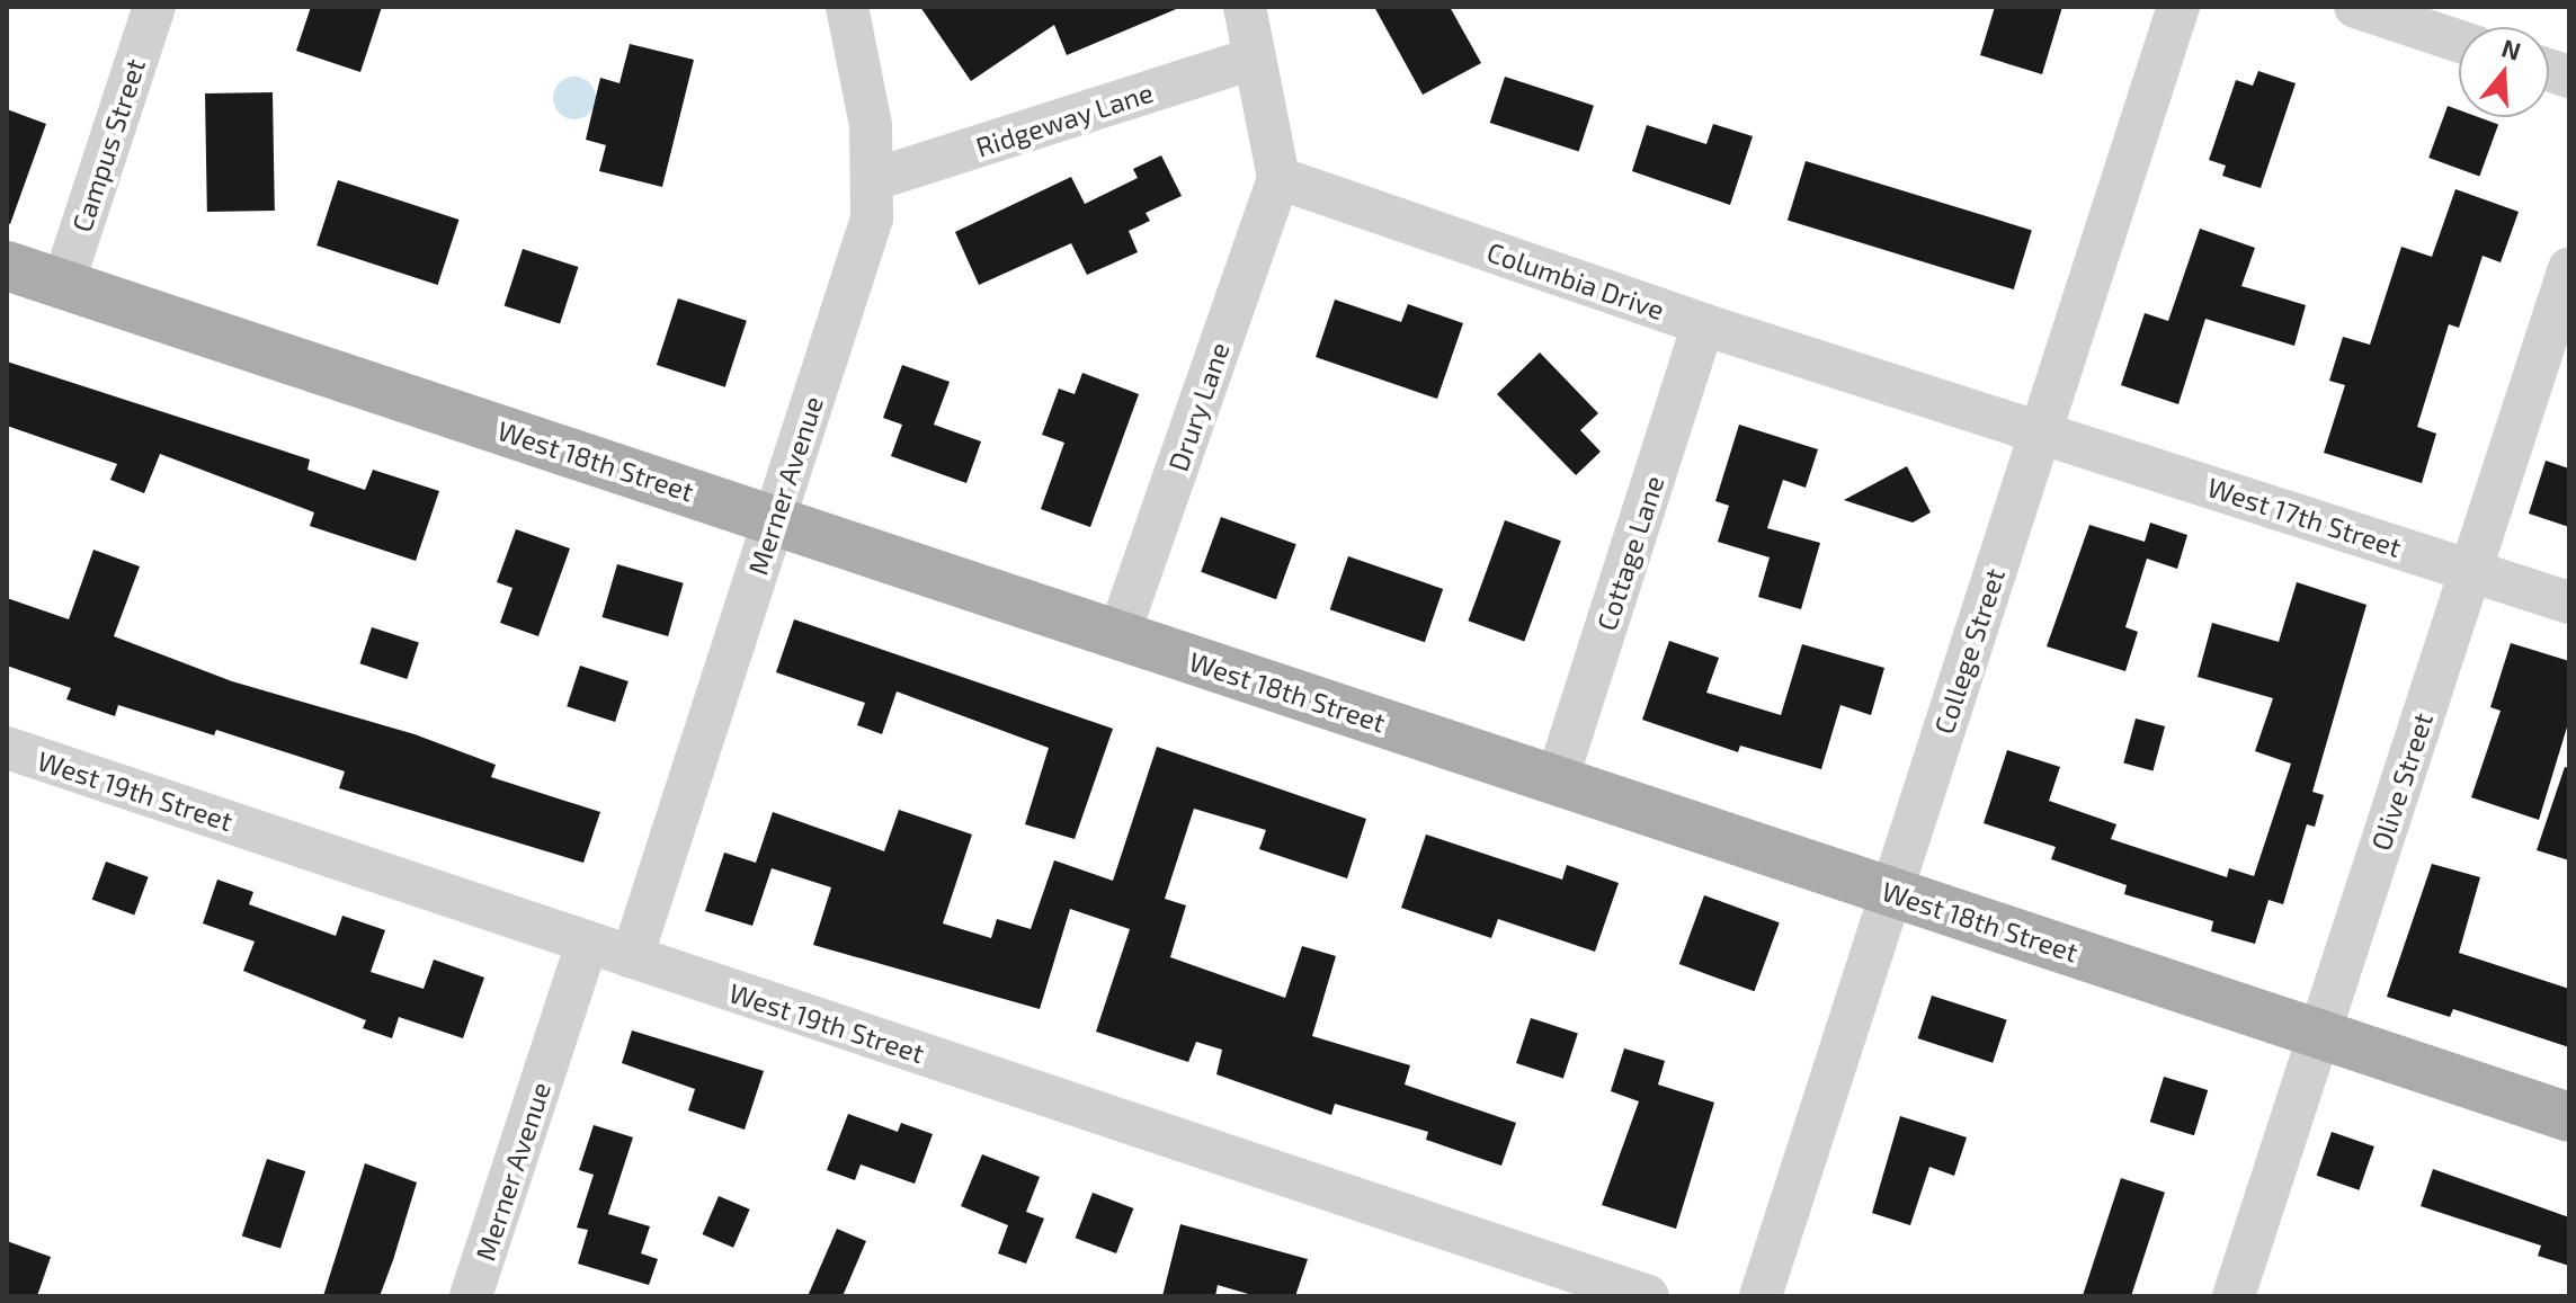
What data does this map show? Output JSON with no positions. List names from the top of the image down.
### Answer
{
  "streets": {
    "main road": ["West 18th Street"],
    "street": [
      "Ridgeway Lane",
      "Campus Street",
      "Columbia Drive",
      "Drury Lane",
      "Merner Avenue",
      "West 17th Street",
      "Cottage Lane",
      "College Street",
      "Olive Street",
      "West 19th Street"
    ]
  },
  "crossings": [
    ["Ridgeway Lane", "Merner Avenue"],
    ["Campus Street", "West 18th Street"],
    ["Columbia Drive", "Drury Lane"],
    ["Columbia Drive", "West 17th Street"],
    ["Columbia Drive", "Cottage Lane"],
    ["Columbia Drive", "College Street"],
    ["Drury Lane", "West 18th Street"],
    ["West 18th Street", "Merner Avenue"],
    ["West 18th Street", "Cottage Lane"],
    ["West 18th Street", "College Street"],
    ["West 18th Street", "Olive Street"],
    ["Merner Avenue", "West 19th Street"],
    ["West 17th Street", "College Street"],
    ["West 17th Street", "Olive Street"]
  ],
  "north": "top"
}
